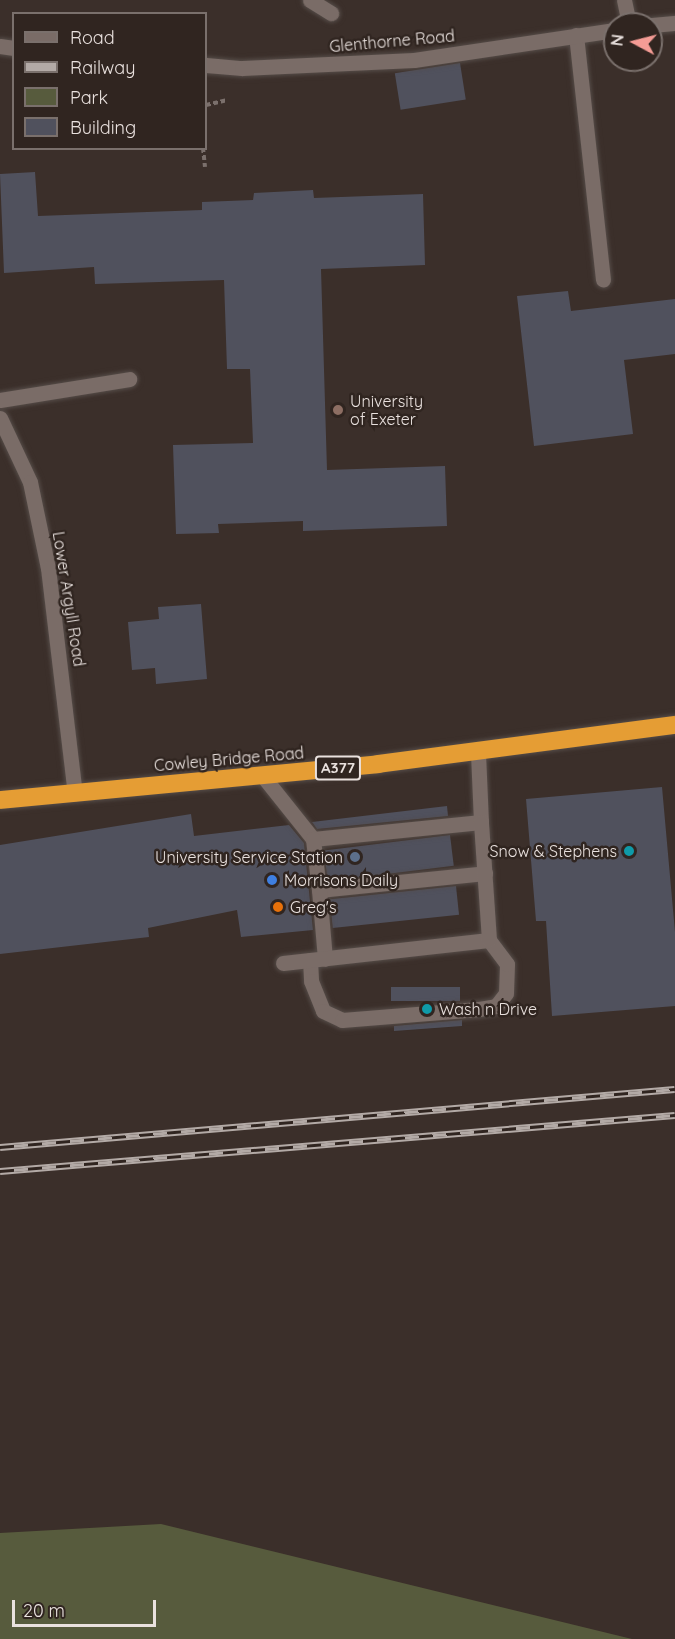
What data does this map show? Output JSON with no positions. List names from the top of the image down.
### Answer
{
  "streets": {
    "highway": ["Cowley Bridge Road", "A377"],
    "street": ["Glenthorne Road", "Lower Argyll Road"]
  },
  "crossings": [
    ["Lower Argyll Road", "Cowley Bridge Road"]
  ],
  "places": [
    "University of Exeter",
    "Snow & Stephens",
    "University Service Station",
    "Morrisons Daily",
    "Greg's",
    "Wash n Drive"
  ],
  "legend": [
    "Road",
    "Railway",
    "Park",
    "Building"
  ],
  "scale_bar": "20 m",
  "north": "left"
}
